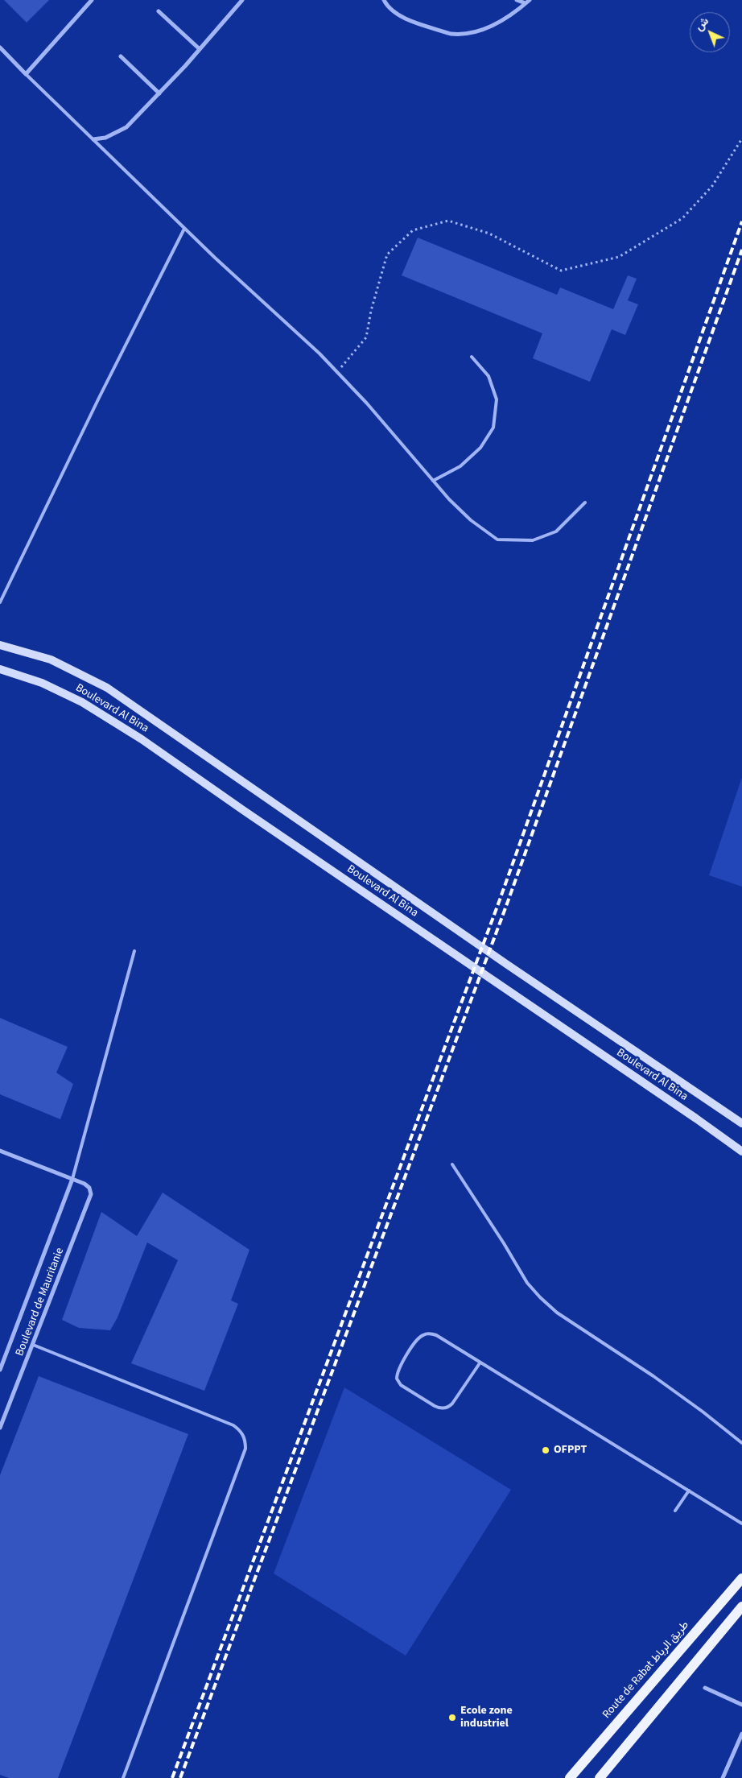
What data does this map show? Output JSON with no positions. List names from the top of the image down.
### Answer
{
  "streets": {
    "main road": ["Boulevard Al Bina", "Route de Rabat طريق الرباط"],
    "street": ["Boulevard de Mauritanie"]
  },
  "places": ["OFPPT", "Ecole zone industriel"],
  "north": "top left"
}
